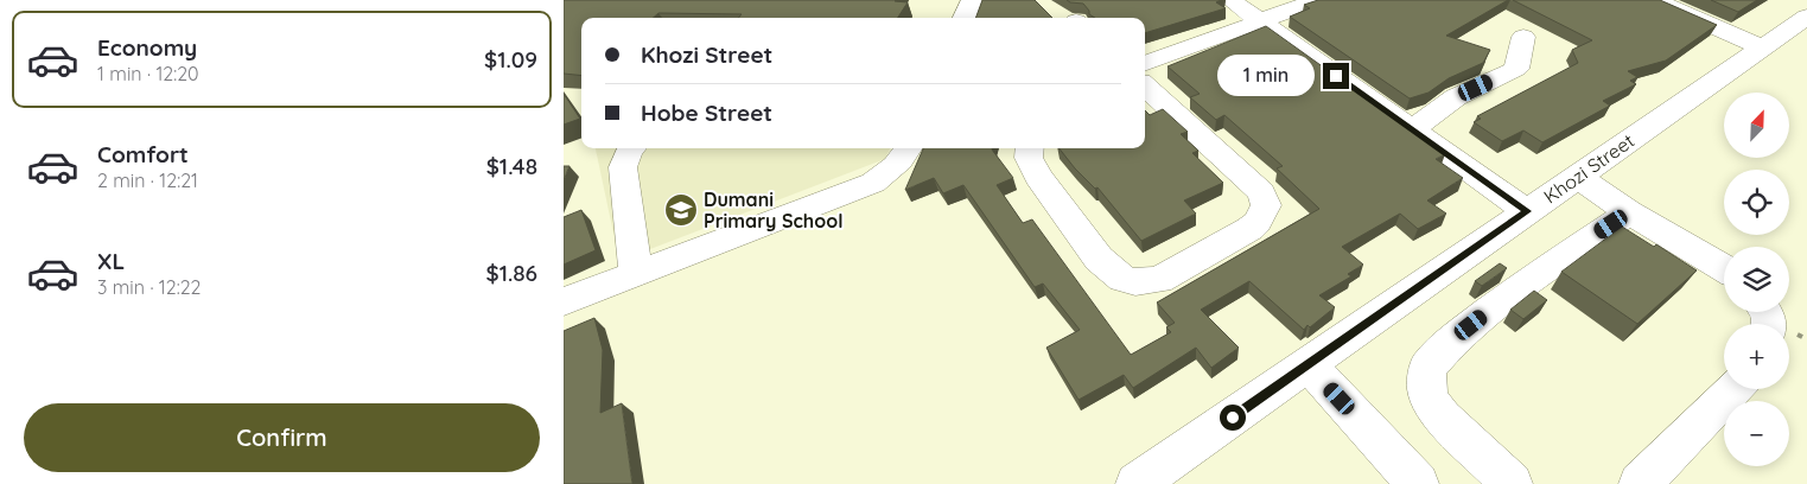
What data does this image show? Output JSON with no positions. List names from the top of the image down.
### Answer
{
  "streets": {
    "street": ["Khozi Street"]
  },
  "places": {
    "school or university": ["Dumani Primary School"]
  },
  "north": "top right",
  "page": {
    "list": [
      {
        "name": "Economy",
        "note": "1 min · 12:20",
        "value": "$1.09"
      },
      {
        "name": "Comfort",
        "note": "2 min · 12:21",
        "value": "$1.48"
      },
      {
        "name": "XL",
        "note": "3 min · 12:22",
        "value": "$1.86"
      }
    ],
    "banner": ["Khozi Street", "Hobe Street"],
    "bubble": "1 min",
    "map_buttons": ["+", "−"],
    "buttons": "Confirm"
  }
}
